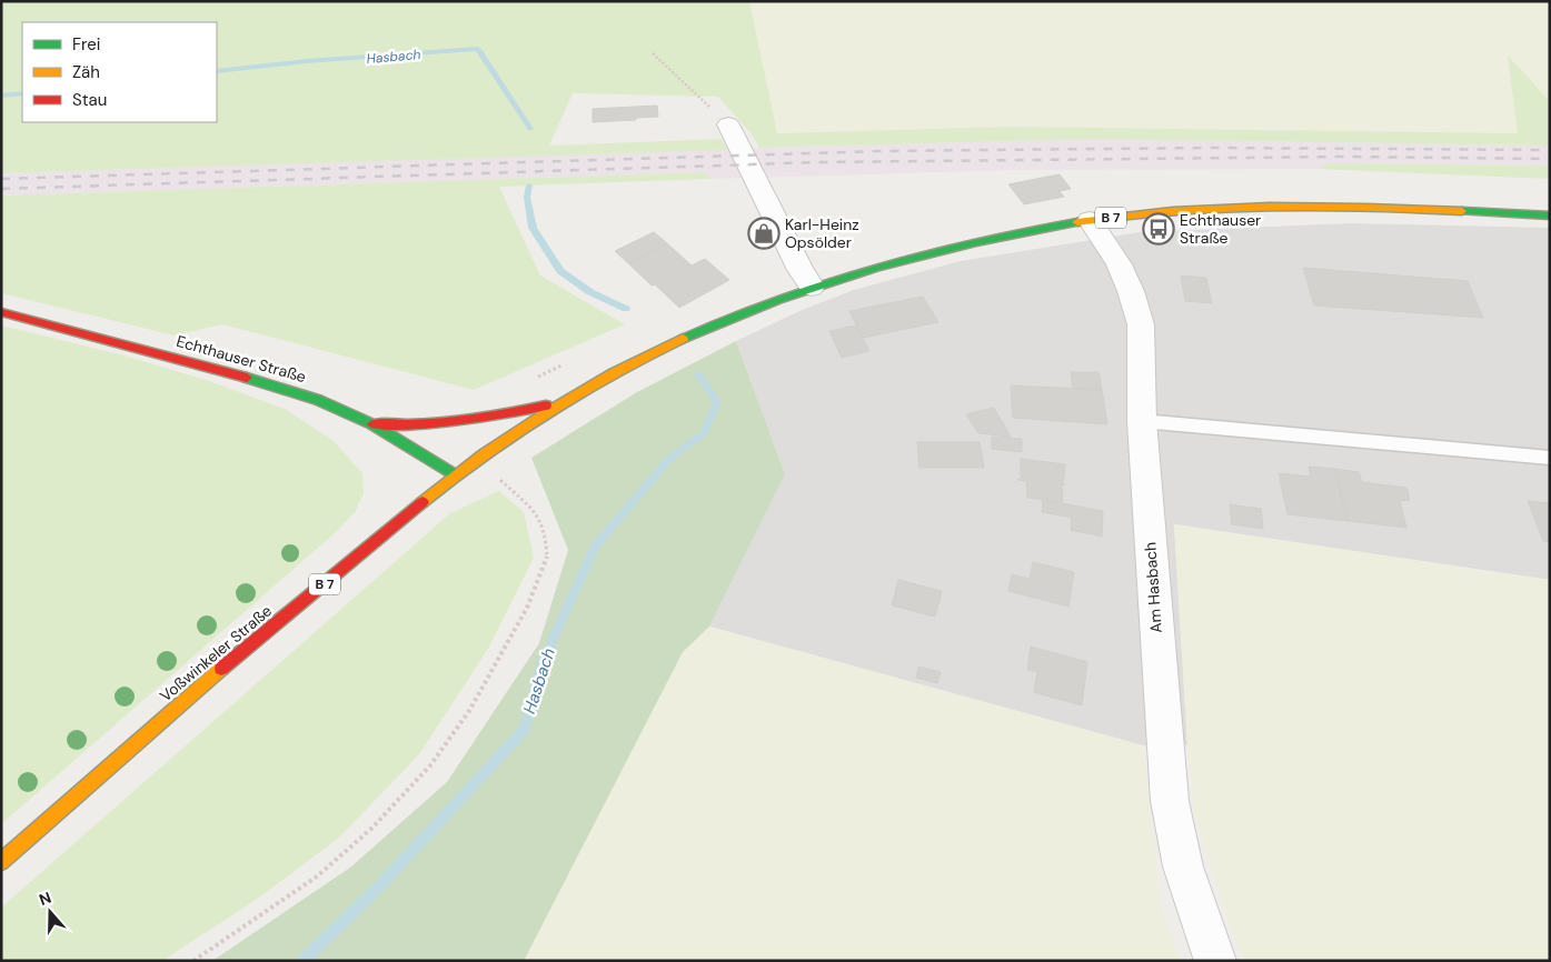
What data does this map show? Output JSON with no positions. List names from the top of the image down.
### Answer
{
  "streets": {
    "main road": ["B 7", "Echthauser Straße", "Voßwinkeler Straße"],
    "street": ["Am Hasbach"]
  },
  "crossings": [
    ["B 7", "Echthauser Straße"],
    ["B 7", "Am Hasbach"],
    ["B 7", "Voßwinkeler Straße"],
    ["Echthauser Straße", "Voßwinkeler Straße"]
  ],
  "water": ["Hasbach"],
  "places": {
    "bus stop": ["Echthauser Straße"],
    "shop": ["Karl-Heinz Opsölder"]
  },
  "legend": ["Frei", "Zäh", "Stau"],
  "north": "top"
}
